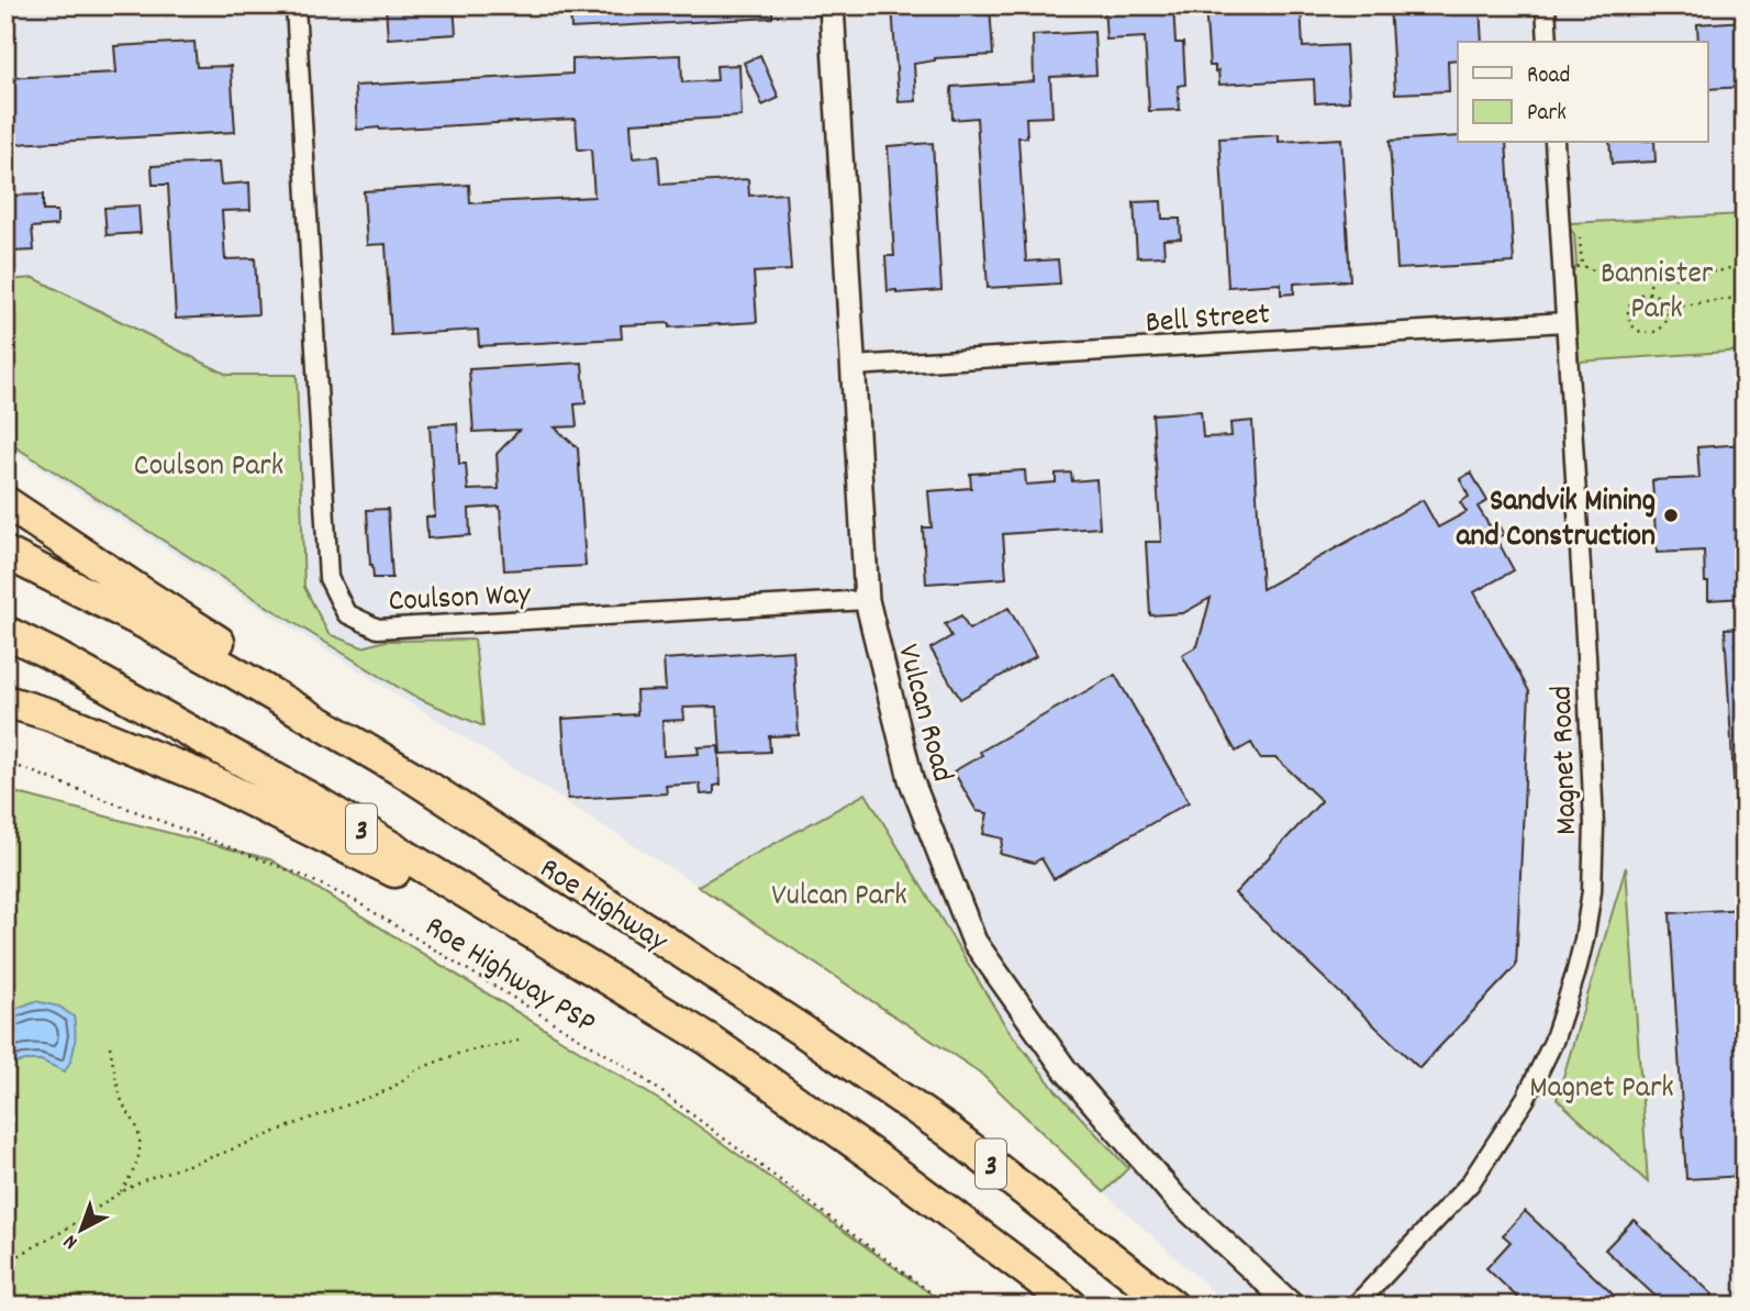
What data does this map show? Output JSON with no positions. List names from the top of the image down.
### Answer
{
  "streets": {
    "highway": ["3", "Roe Highway"],
    "street": [
      "Bell Street",
      "Coulson Way",
      "Vulcan Road",
      "Magnet Road"
    ],
    "path": ["Roe Highway PSP"]
  },
  "crossings": [
    ["Bell Street", "Vulcan Road"],
    ["Bell Street", "Magnet Road"],
    ["Coulson Way", "Vulcan Road"]
  ],
  "parks": [
    "Bannister Park",
    "Coulson Park",
    "Vulcan Park",
    "Magnet Park"
  ],
  "places": ["Sandvik Mining and Construction"],
  "legend": ["Road", "Park"],
  "north": "bottom left"
}
